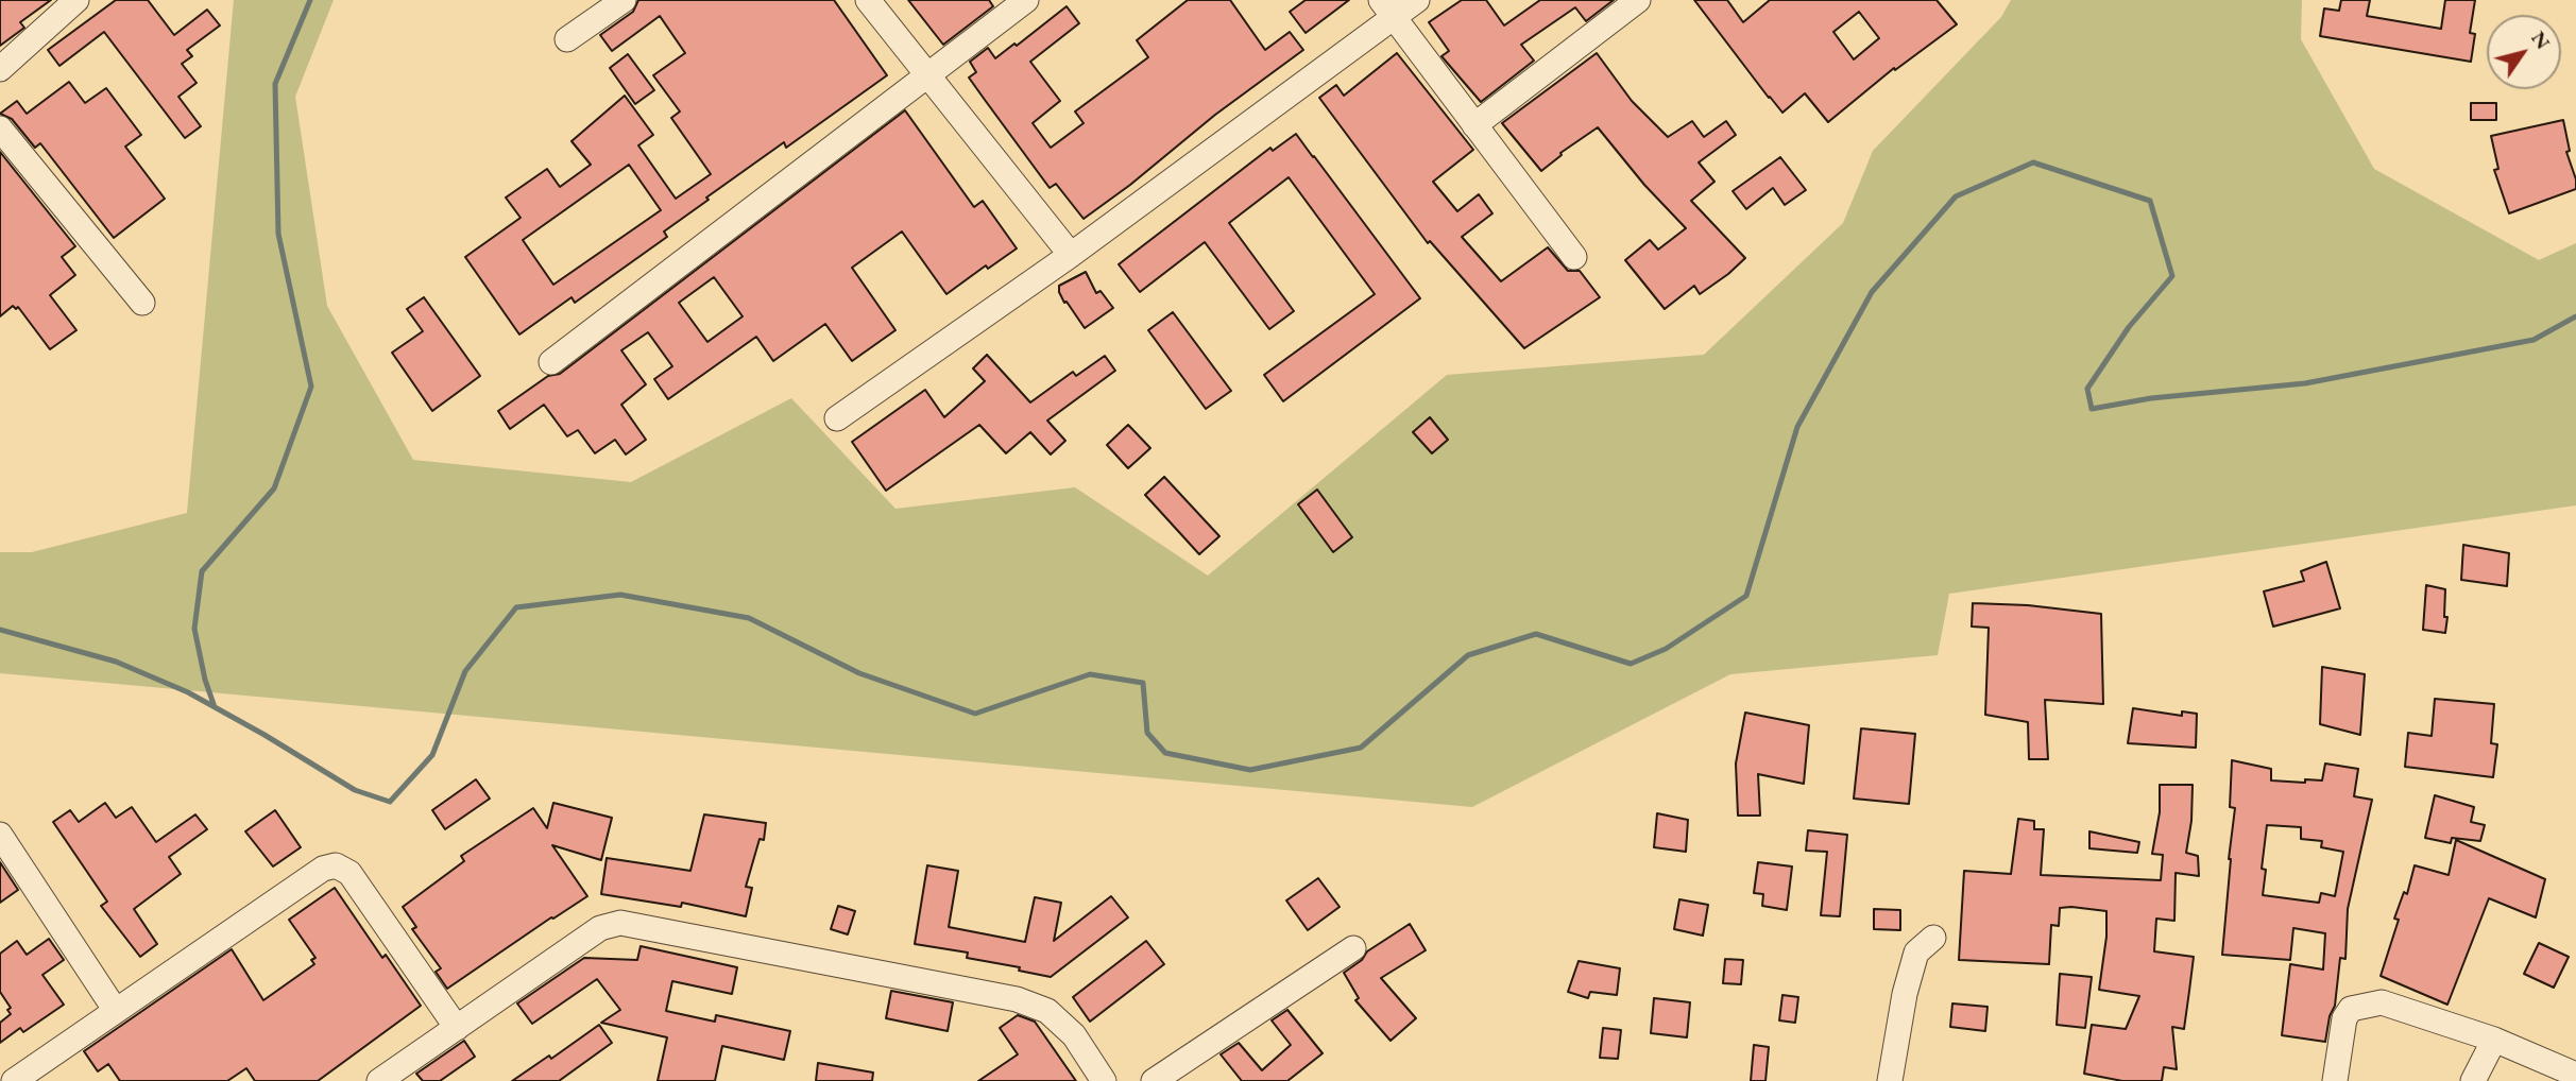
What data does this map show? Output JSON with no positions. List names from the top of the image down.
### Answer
{
  "north": "top right"
}
